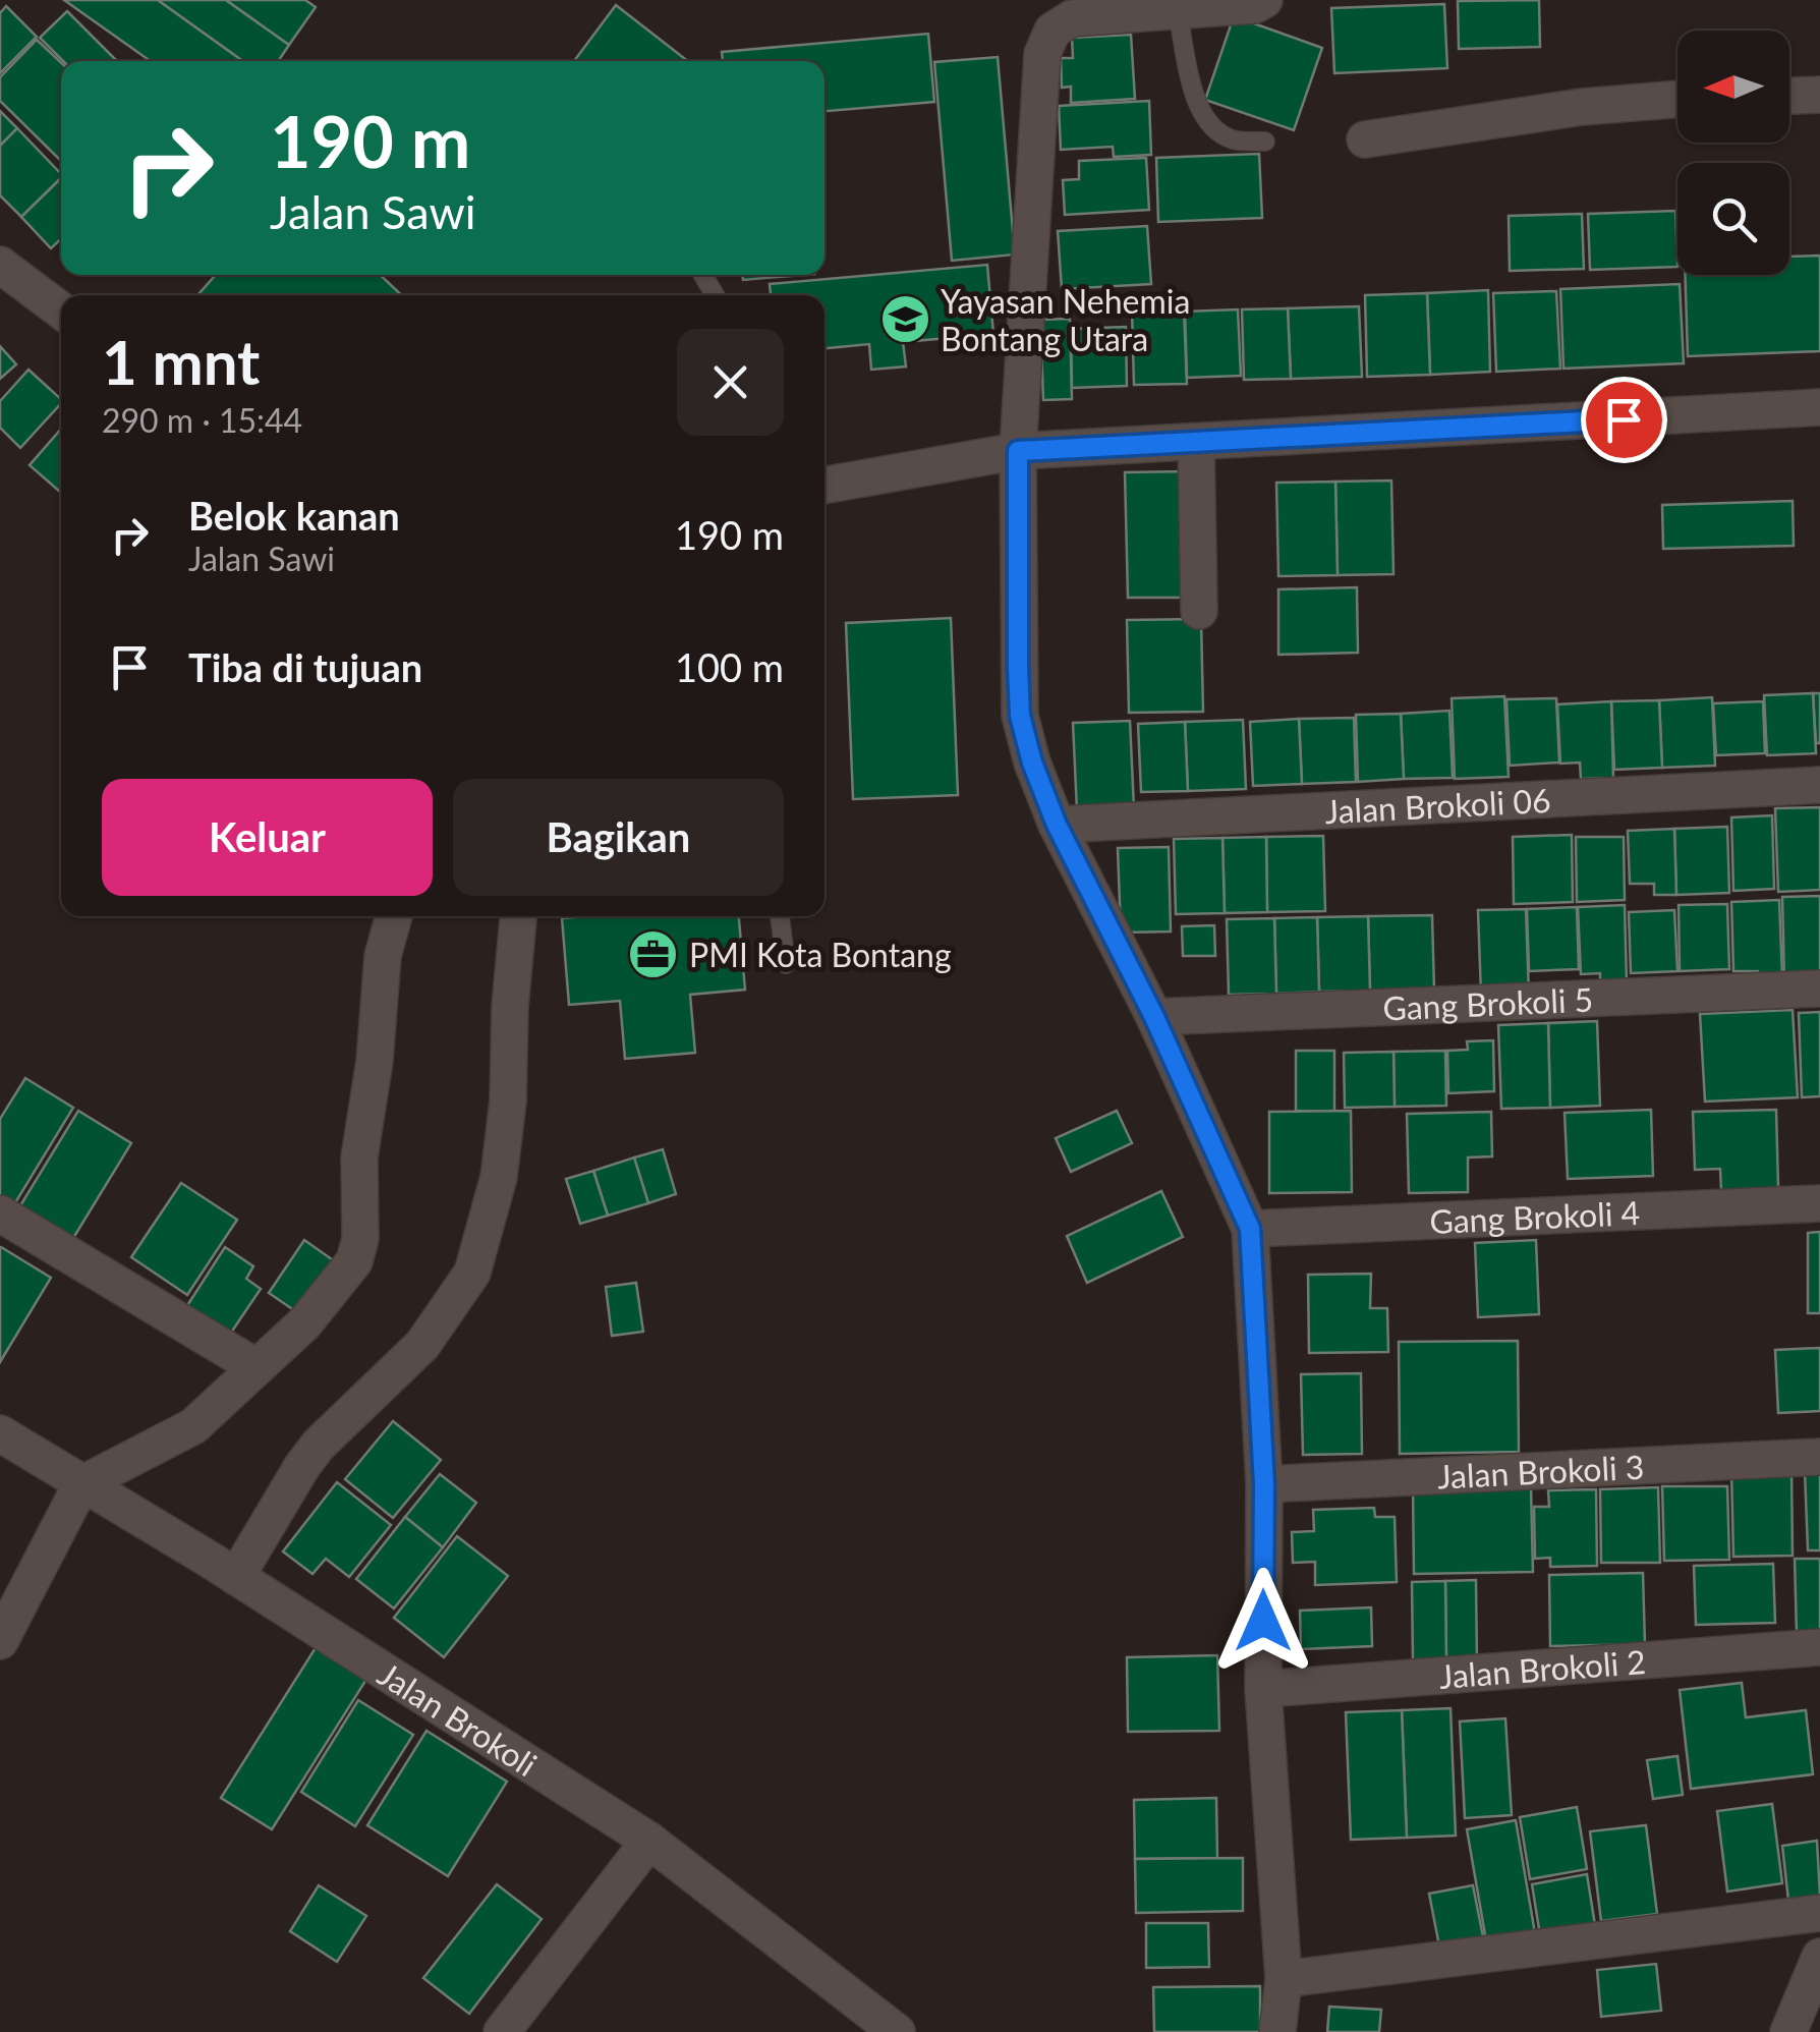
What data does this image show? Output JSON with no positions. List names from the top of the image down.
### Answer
{
  "streets": {
    "street": [
      "Jalan Brokoli 06",
      "Gang Brokoli 5",
      "Gang Brokoli 4",
      "Jalan Brokoli 3",
      "Jalan Brokoli 2",
      "Jalan Brokoli"
    ]
  },
  "places": {
    "school or university": ["Yayasan Nehemia Bontang Utara"],
    "office": ["PMI Kota Bontang"]
  },
  "north": "left",
  "page": {
    "turn": ["190 m", "Jalan Sawi"],
    "heading": ["1 mnt", "290 m · 15:44"],
    "list": [
      {
        "name": "Belok kanan",
        "note": "Jalan Sawi",
        "value": "190 m"
      },
      {
        "name": "Tiba di tujuan",
        "value": "100 m"
      }
    ],
    "buttons": ["Keluar", "Bagikan"]
  }
}
